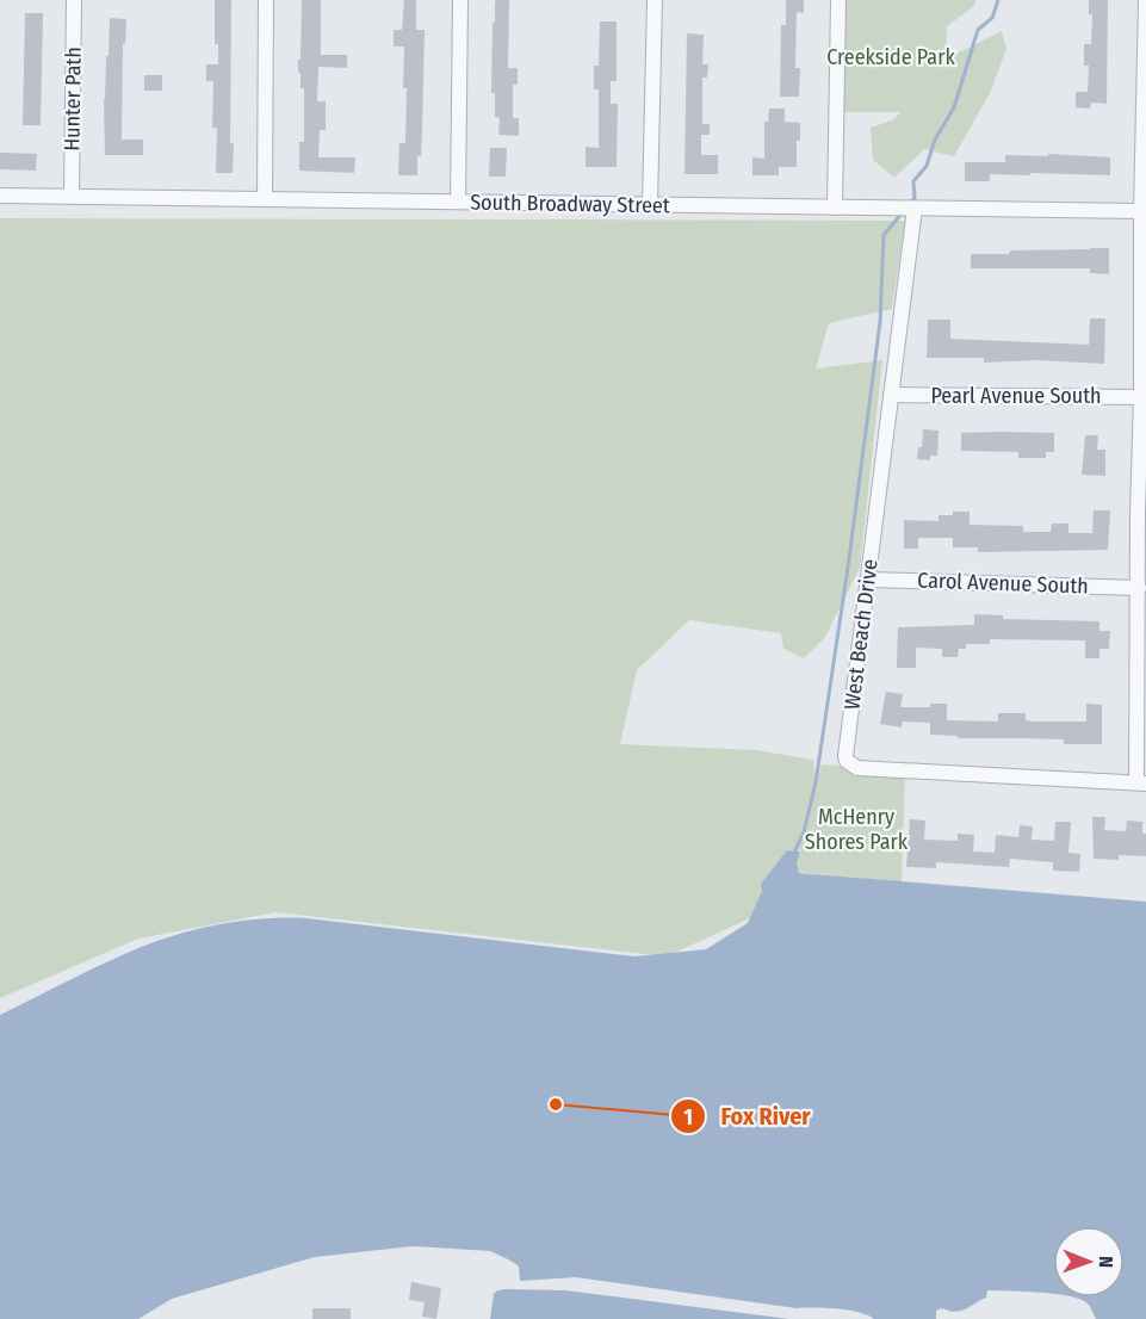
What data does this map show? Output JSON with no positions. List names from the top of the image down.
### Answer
{
  "streets": {
    "street": [
      "Hunter Path",
      "South Broadway Street",
      "Pearl Avenue South",
      "Carol Avenue South",
      "West Beach Drive"
    ]
  },
  "crossings": [
    ["Hunter Path", "South Broadway Street"],
    ["South Broadway Street", "West Beach Drive"],
    ["Pearl Avenue South", "West Beach Drive"],
    ["Carol Avenue South", "West Beach Drive"]
  ],
  "parks": ["Creekside Park", "McHenry Shores Park"],
  "places": ["Fox River"],
  "north": "right"
}
